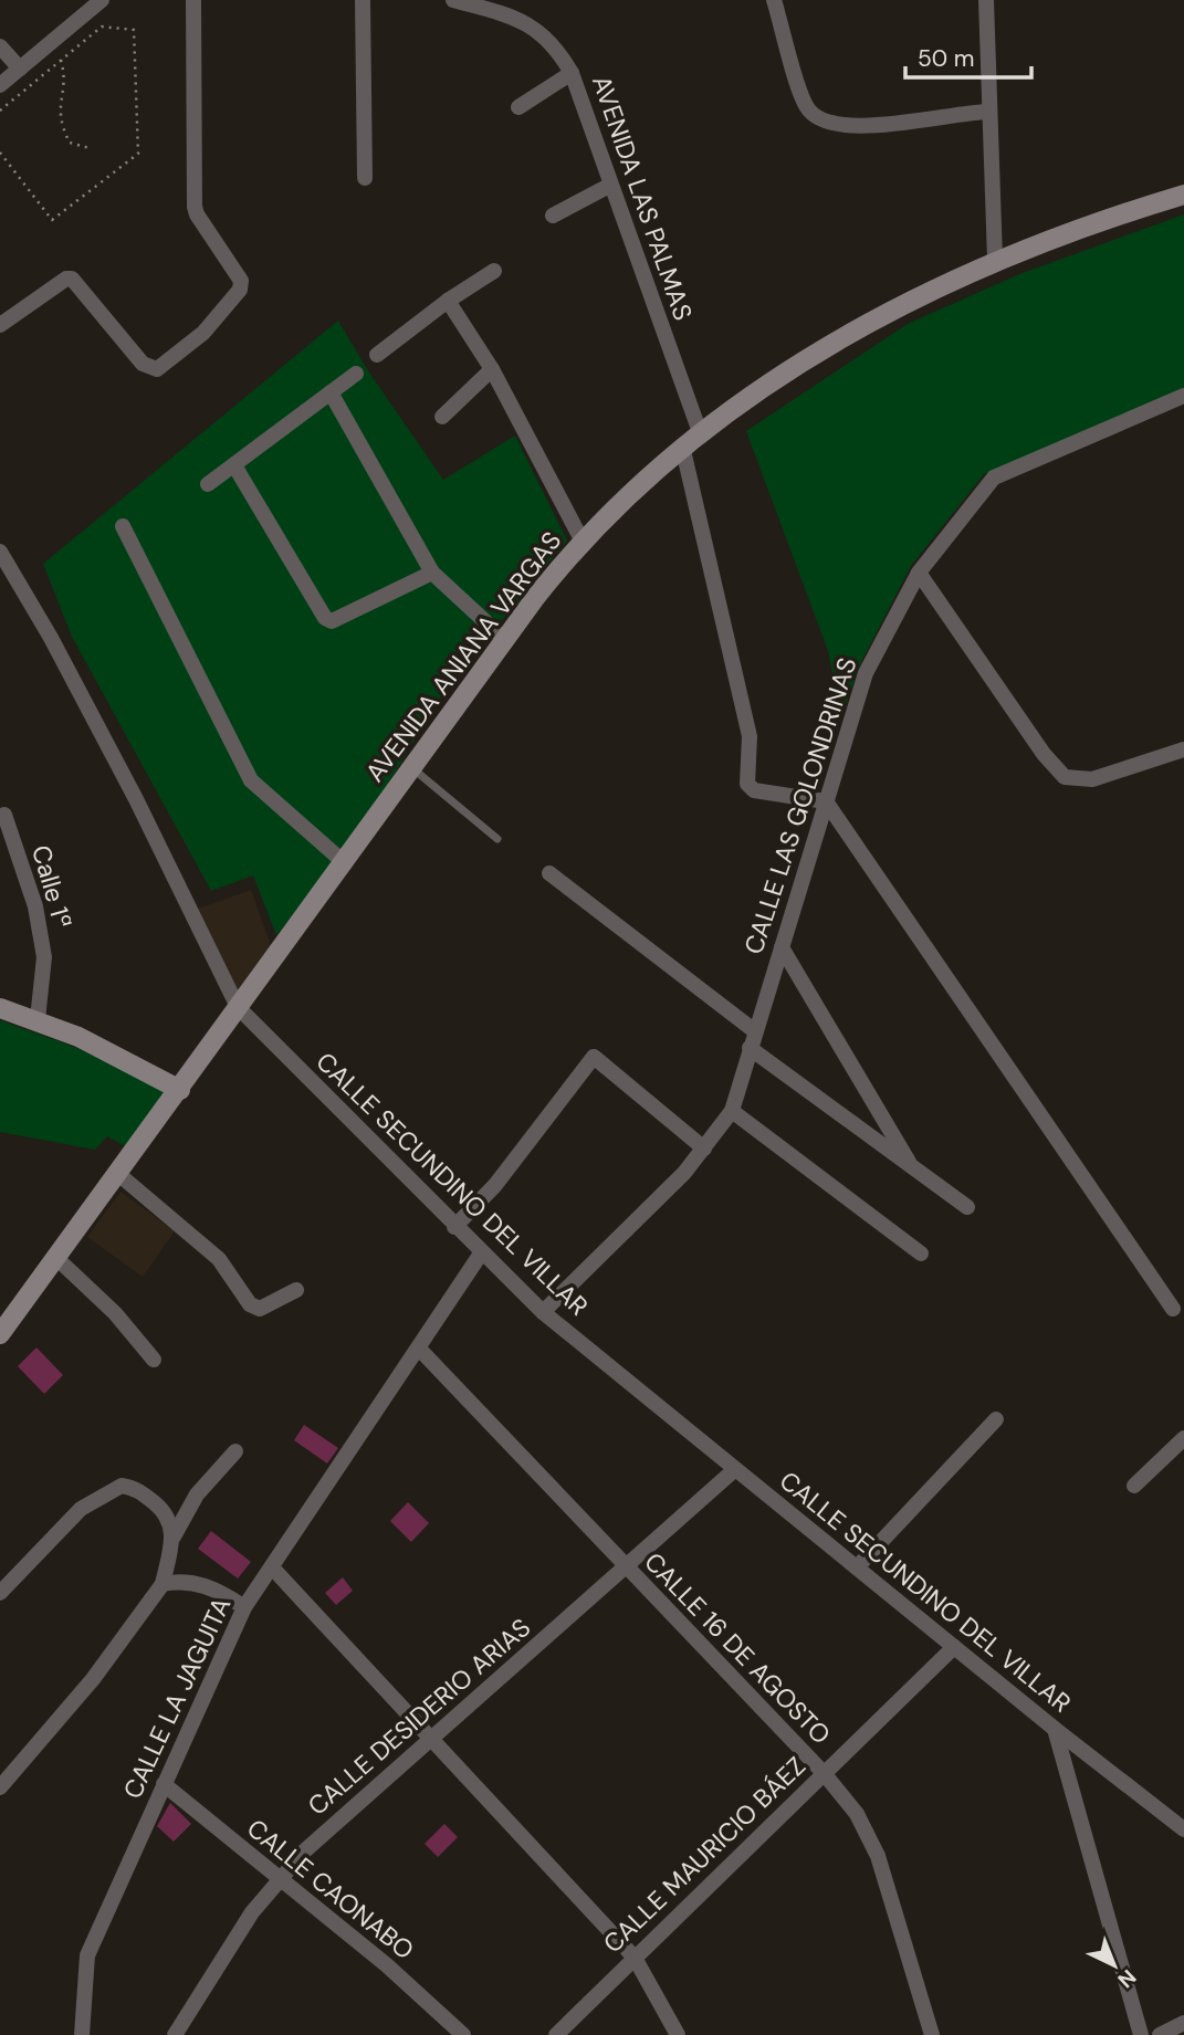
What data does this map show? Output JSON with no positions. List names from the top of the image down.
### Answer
{
  "streets": {
    "main road": ["AVENIDA ANIANA VARGAS"],
    "street": [
      "AVENIDA LAS PALMAS",
      "CALLE LAS GOLONDRINAS",
      "Calle 1ª",
      "CALLE SECUNDINO DEL VILLAR",
      "CALLE 16 DE AGOSTO",
      "CALLE LA JAGUITA",
      "CALLE DESIDERIO ARIAS",
      "CALLE MAURICIO BÁEZ",
      "CALLE CAONABO"
    ]
  },
  "crossings": [
    ["AVENIDA LAS PALMAS", "AVENIDA ANIANA VARGAS"],
    ["AVENIDA ANIANA VARGAS", "CALLE SECUNDINO DEL VILLAR"],
    ["CALLE LAS GOLONDRINAS", "CALLE SECUNDINO DEL VILLAR"],
    ["CALLE SECUNDINO DEL VILLAR", "CALLE LA JAGUITA"],
    ["CALLE SECUNDINO DEL VILLAR", "CALLE DESIDERIO ARIAS"],
    ["CALLE SECUNDINO DEL VILLAR", "CALLE MAURICIO BÁEZ"],
    ["CALLE 16 DE AGOSTO", "CALLE LA JAGUITA"],
    ["CALLE 16 DE AGOSTO", "CALLE DESIDERIO ARIAS"],
    ["CALLE 16 DE AGOSTO", "CALLE MAURICIO BÁEZ"],
    ["CALLE LA JAGUITA", "CALLE CAONABO"],
    ["CALLE DESIDERIO ARIAS", "CALLE CAONABO"]
  ],
  "scale_bar": "50 m",
  "north": "bottom right"
}
